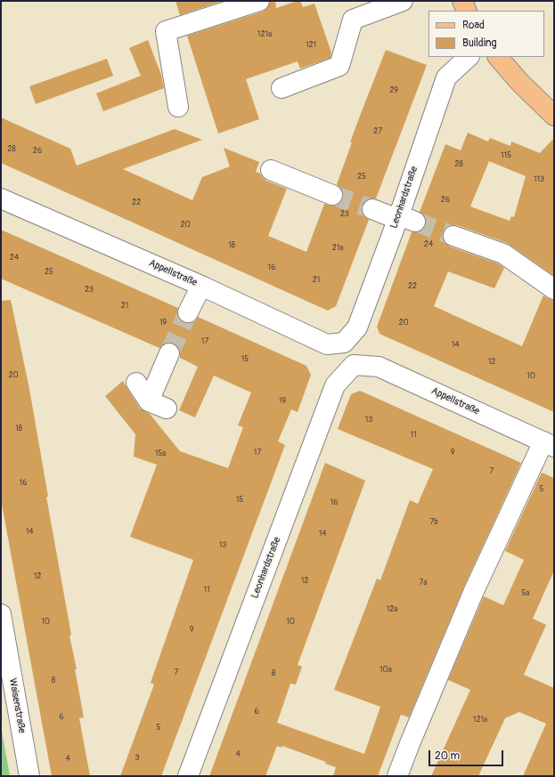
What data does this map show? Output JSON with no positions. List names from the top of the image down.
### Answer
{
  "streets": {
    "street": ["Leonhardstraße", "Appellstraße", "Waisenstraße"]
  },
  "crossings": [
    ["Leonhardstraße", "Appellstraße"]
  ],
  "house_numbers": [
    "121a",
    "121",
    "29",
    "27",
    "28",
    "26",
    "115",
    "28",
    "25",
    "113",
    "26",
    "22",
    "23",
    "20",
    "24",
    "18",
    "21a",
    "24",
    "16",
    "25",
    "21",
    "22",
    "23",
    "21",
    "19",
    "20",
    "17",
    "14",
    "15",
    "12",
    "20",
    "10",
    "19",
    "13",
    "18",
    "11",
    "17",
    "9",
    "15a",
    "7",
    "16",
    "5",
    "15",
    "16",
    "7b",
    "14",
    "14",
    "13",
    "12",
    "12",
    "7a",
    "11",
    "5a",
    "12a",
    "10",
    "10",
    "9",
    "10a",
    "7",
    "8",
    "8",
    "6",
    "6",
    "121a",
    "5",
    "4",
    "3",
    "4"
  ],
  "legend": ["Road", "Building"],
  "scale_bar": "20 m"
}
